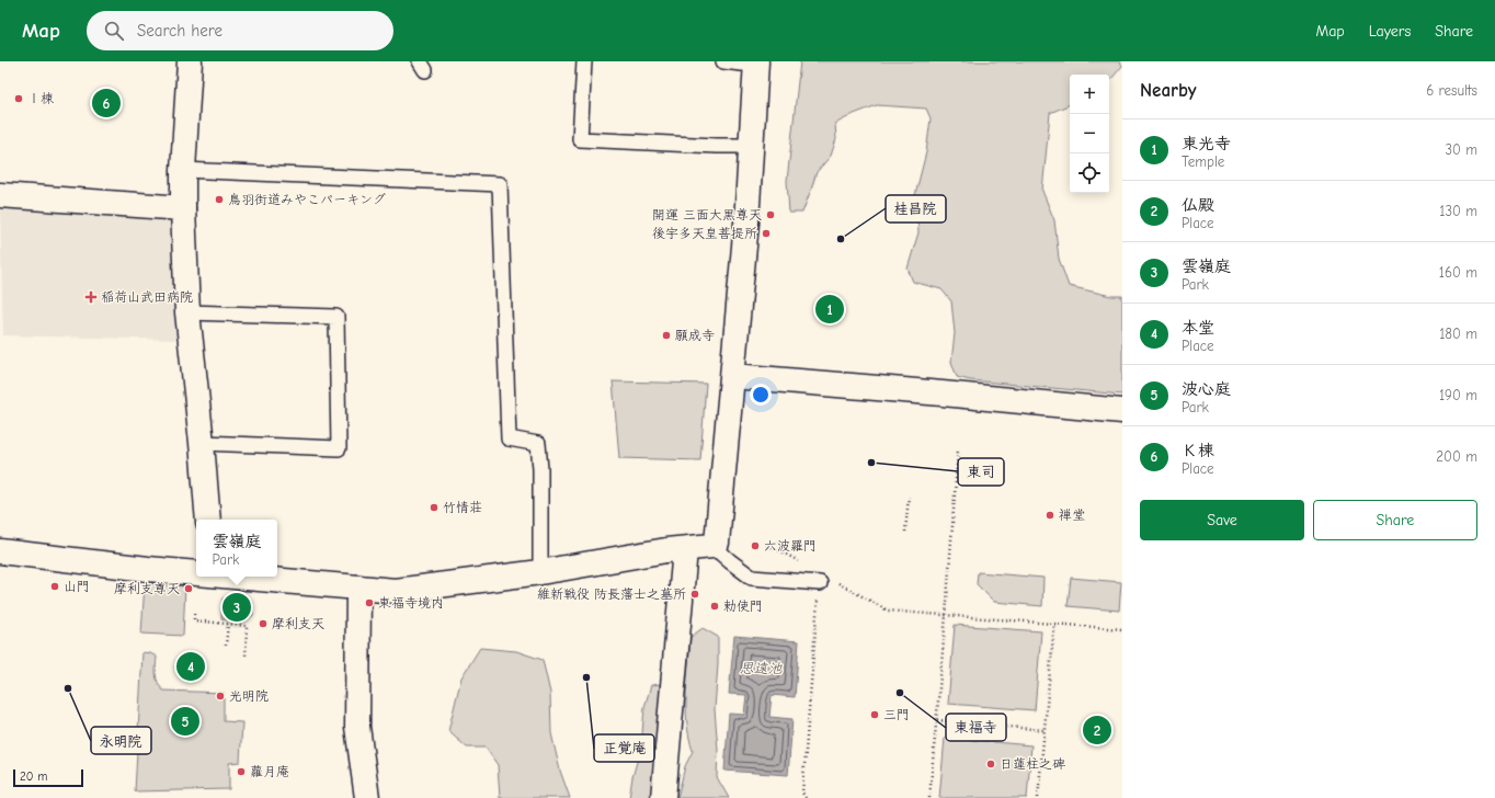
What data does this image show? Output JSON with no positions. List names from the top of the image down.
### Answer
{
  "water": ["思遠池"],
  "places": {
    "other": [
      "Ⅰ棟",
      "鳥羽街道みやこパーキング",
      "開運 三面大黒尊天",
      "後宇多天皇菩提所",
      "桂昌院",
      "願成寺",
      "東司",
      "竹情荘",
      "禅堂",
      "六波羅門",
      "山門",
      "摩利支尊天",
      "維新戦役 防長藩士之墓所",
      "東福寺境内",
      "勅使門",
      "摩利支天",
      "正覚庵",
      "永明院",
      "東福寺",
      "光明院",
      "三門",
      "日蓮柱之碑",
      "蘿月庵"
    ],
    "health": ["稲荷山武田病院"]
  },
  "scale_bar": "20 m",
  "page": {
    "header": "Map",
    "search": "Search here",
    "nav": ["Map", "Layers", "Share"],
    "heading": ["Nearby", "6 results"],
    "map_buttons": ["+", "−"],
    "pins": [
      "6",
      "1",
      "3",
      "4",
      "5",
      "2"
    ],
    "list": [
      {
        "mark": "1",
        "name": "東光寺",
        "note": "Temple",
        "value": "30 m"
      },
      {
        "mark": "2",
        "name": "仏殿",
        "note": "Place",
        "value": "130 m"
      },
      {
        "mark": "3",
        "name": "雲嶺庭",
        "note": "Park",
        "value": "160 m"
      },
      {
        "mark": "4",
        "name": "本堂",
        "note": "Place",
        "value": "180 m"
      },
      {
        "mark": "5",
        "name": "波心庭",
        "note": "Park",
        "value": "190 m"
      },
      {
        "mark": "6",
        "name": "Ｋ棟",
        "note": "Place",
        "value": "200 m"
      }
    ],
    "buttons": ["Save", "Share"],
    "popup": ["雲嶺庭", "Park"],
    "scale": "20 m"
  }
}
